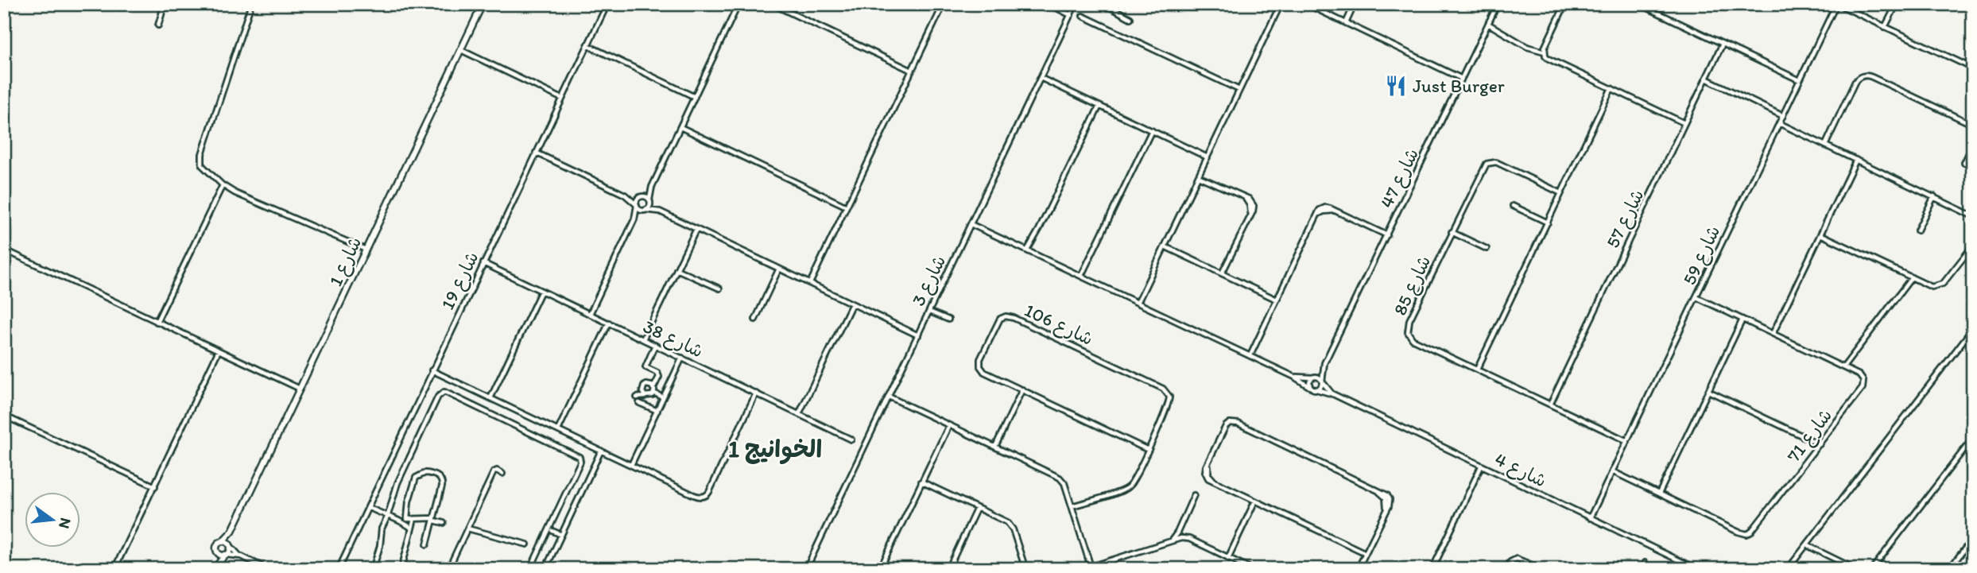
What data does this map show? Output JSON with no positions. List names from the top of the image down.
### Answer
{
  "streets": {
    "street": [
      "شارع 47",
      "شارع 57",
      "شارع 59",
      "شارع 1",
      "شارع 19",
      "شارع 3",
      "شارع 85",
      "شارع 106",
      "شارع 38",
      "شارع 71",
      "شارع 4"
    ]
  },
  "crossings": [
    ["شارع 47", "شارع 4"],
    ["شارع 57", "شارع 85"],
    ["شارع 59", "شارع 85"],
    ["شارع 59", "شارع 71"],
    ["شارع 59", "شارع 4"],
    ["شارع 19", "شارع 38"]
  ],
  "districts": ["الخوانيج 1"],
  "places": {
    "restaurant": ["Just Burger"]
  },
  "north": "right"
}
